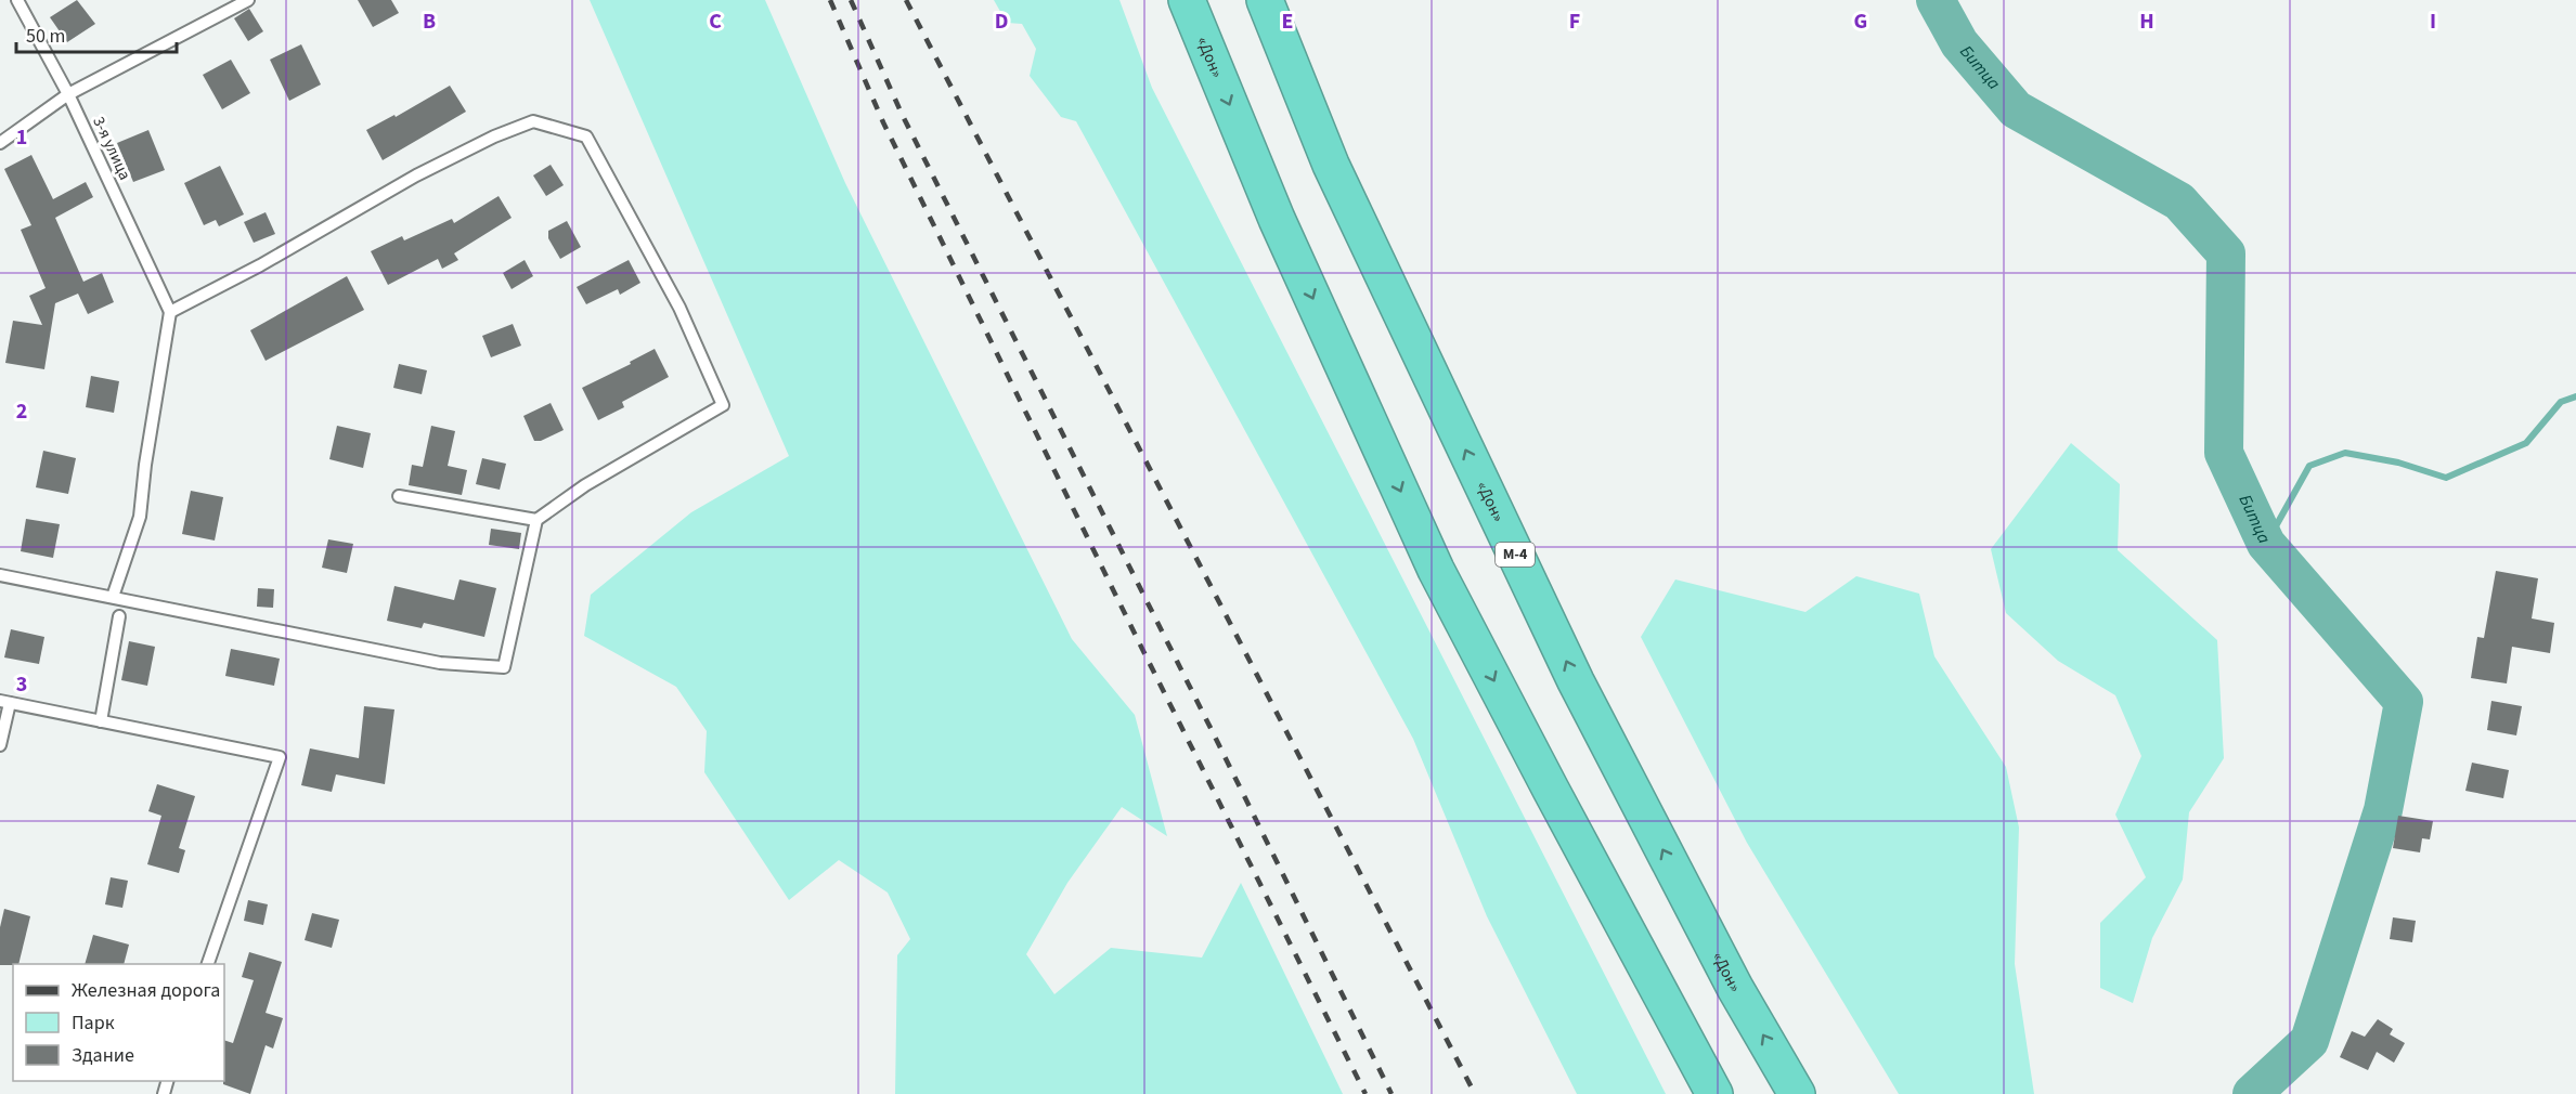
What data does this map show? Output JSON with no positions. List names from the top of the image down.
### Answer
{
  "streets": {
    "highway": ["«Дон»", "М-4"],
    "lane": ["3-я улица"]
  },
  "water": ["Битца"],
  "legend": ["Железная дорога", "Парк", "Здание"],
  "scale_bar": "50 m",
  "grid": {
    "columns": [
      "B",
      "C",
      "D",
      "E",
      "F",
      "G",
      "H",
      "I"
    ],
    "rows": ["1", "2", "3"]
  }
}
